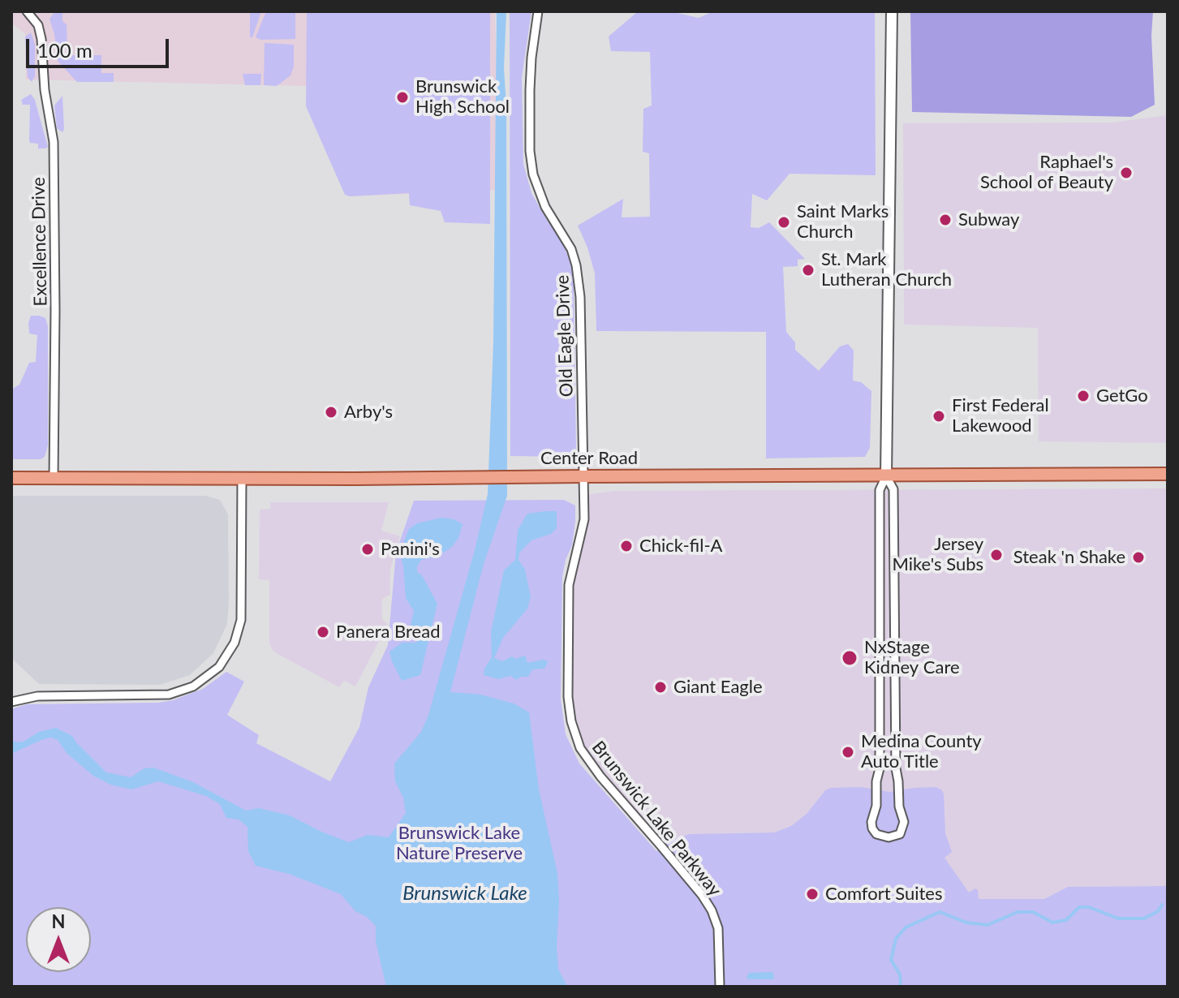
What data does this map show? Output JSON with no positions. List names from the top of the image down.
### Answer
{
  "streets": {
    "main road": ["Center Road"],
    "street": ["Excellence Drive", "Old Eagle Drive", "Brunswick Lake Parkway"]
  },
  "crossings": [
    ["Excellence Drive", "Center Road"],
    ["Old Eagle Drive", "Center Road"],
    ["Old Eagle Drive", "Brunswick Lake Parkway"],
    ["Center Road", "Brunswick Lake Parkway"]
  ],
  "water": ["Brunswick Lake"],
  "parks": ["Brunswick Lake Nature Preserve"],
  "places": [
    "Brunswick High School",
    "Raphael's School of Beauty",
    "Subway",
    "Saint Marks Church",
    "St. Mark Lutheran Church",
    "GetGo",
    "Arby's",
    "First Federal Lakewood",
    "Chick-fil-A",
    "Panini's",
    "Jersey Mike's Subs",
    "Steak 'n Shake",
    "Panera Bread",
    "NxStage Kidney Care",
    "Giant Eagle",
    "Medina County Auto Title",
    "Comfort Suites"
  ],
  "scale_bar": "100 m",
  "north": "top"
}
